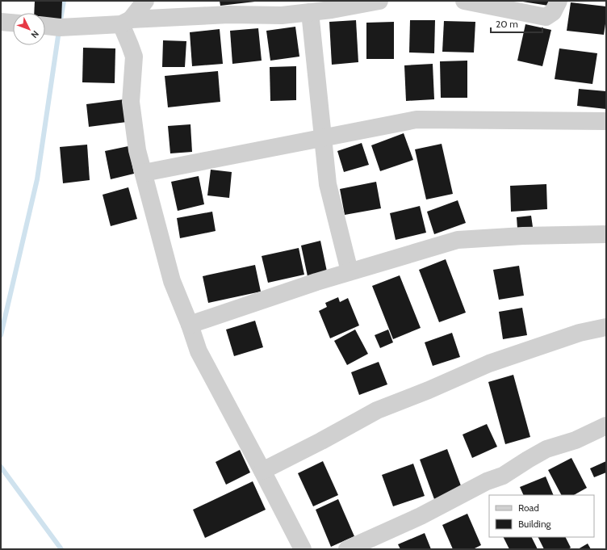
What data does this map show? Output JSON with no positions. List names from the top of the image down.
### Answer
{
  "legend": ["Road", "Building"],
  "scale_bar": "20 m",
  "north": "bottom right"
}
